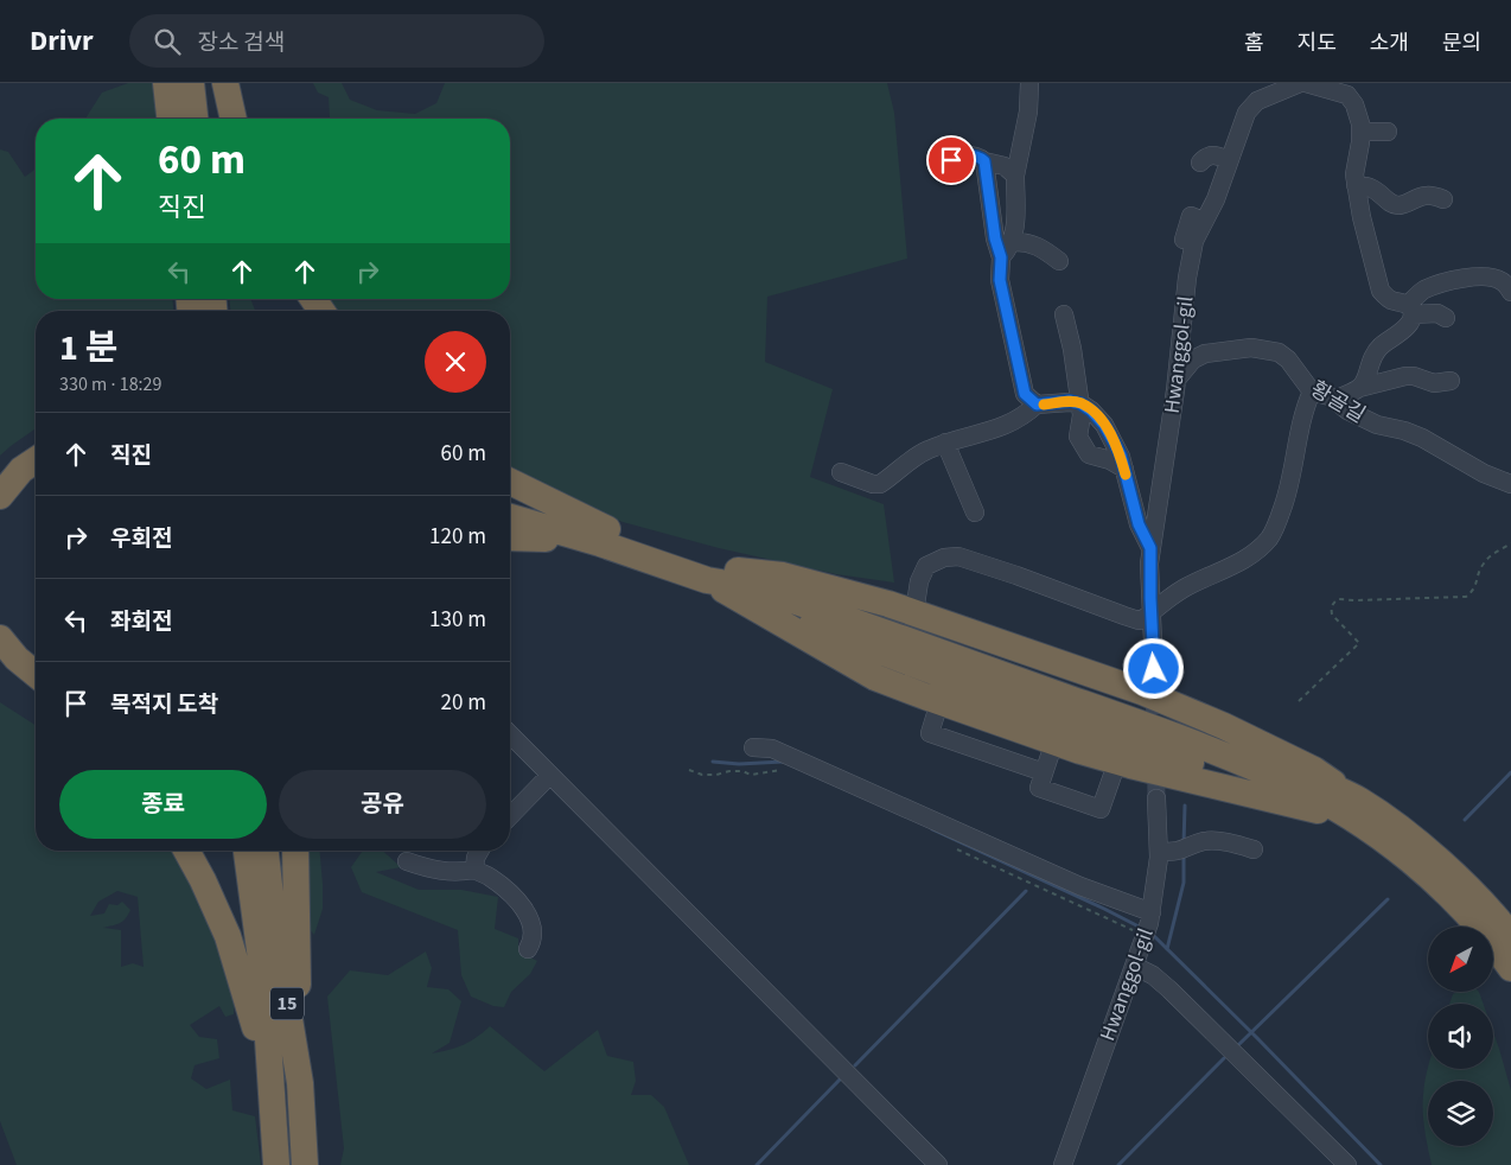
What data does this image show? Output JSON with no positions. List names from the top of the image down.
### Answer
{
  "streets": {
    "highway": ["15"],
    "street": ["Hwanggol-gil", "황골길"]
  },
  "crossings": [
    ["Hwanggol-gil", "황골길"]
  ],
  "north": "bottom left",
  "page": {
    "header": "Drivr",
    "search": "장소 검색",
    "nav": [
      "홈",
      "지도",
      "소개",
      "문의"
    ],
    "turn": ["60 m", "직진"],
    "heading": ["1 분", "330 m · 18:29"],
    "list": [
      {
        "name": "직진",
        "value": "60 m"
      },
      {
        "name": "우회전",
        "value": "120 m"
      },
      {
        "name": "좌회전",
        "value": "130 m"
      },
      {
        "name": "목적지 도착",
        "value": "20 m"
      }
    ],
    "buttons": ["종료", "공유"]
  }
}
